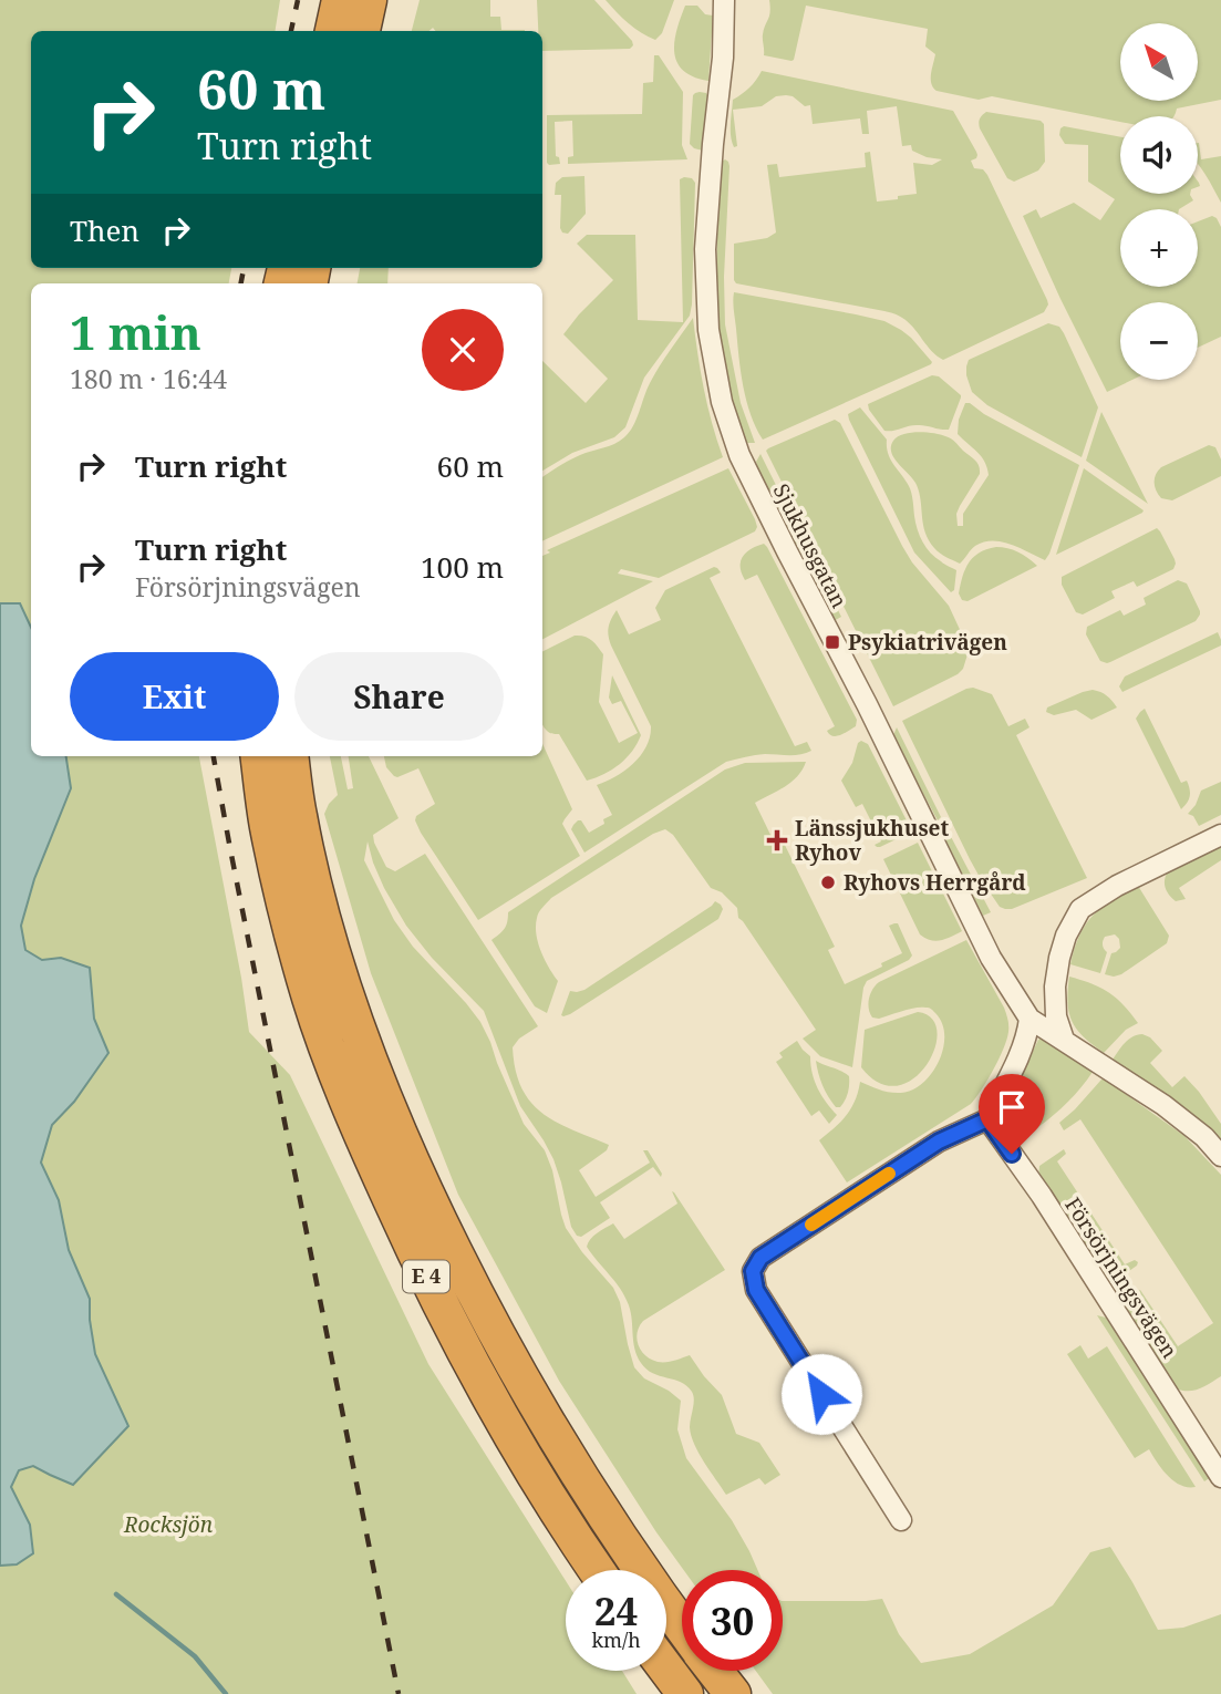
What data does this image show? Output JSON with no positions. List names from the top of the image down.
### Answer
{
  "streets": {
    "highway": ["E 4"],
    "street": ["Sjukhusgatan", "Försörjningsvägen"]
  },
  "parks": ["Rocksjön"],
  "places": {
    "transit": ["Psykiatrivägen"],
    "health": ["Länssjukhuset Ryhov"],
    "other": ["Ryhovs Herrgård"]
  },
  "north": "top left",
  "page": {
    "map_buttons": ["+", "−"],
    "turn": ["60 m", "Turn right"],
    "then": "Then",
    "heading": ["1 min", "180 m · 16:44"],
    "list": [
      {
        "name": "Turn right",
        "value": "60 m"
      },
      {
        "name": "Turn right",
        "note": "Försörjningsvägen",
        "value": "100 m"
      }
    ],
    "buttons": ["Exit", "Share"],
    "speed": "24 km/h",
    "limit": "30"
  }
}
